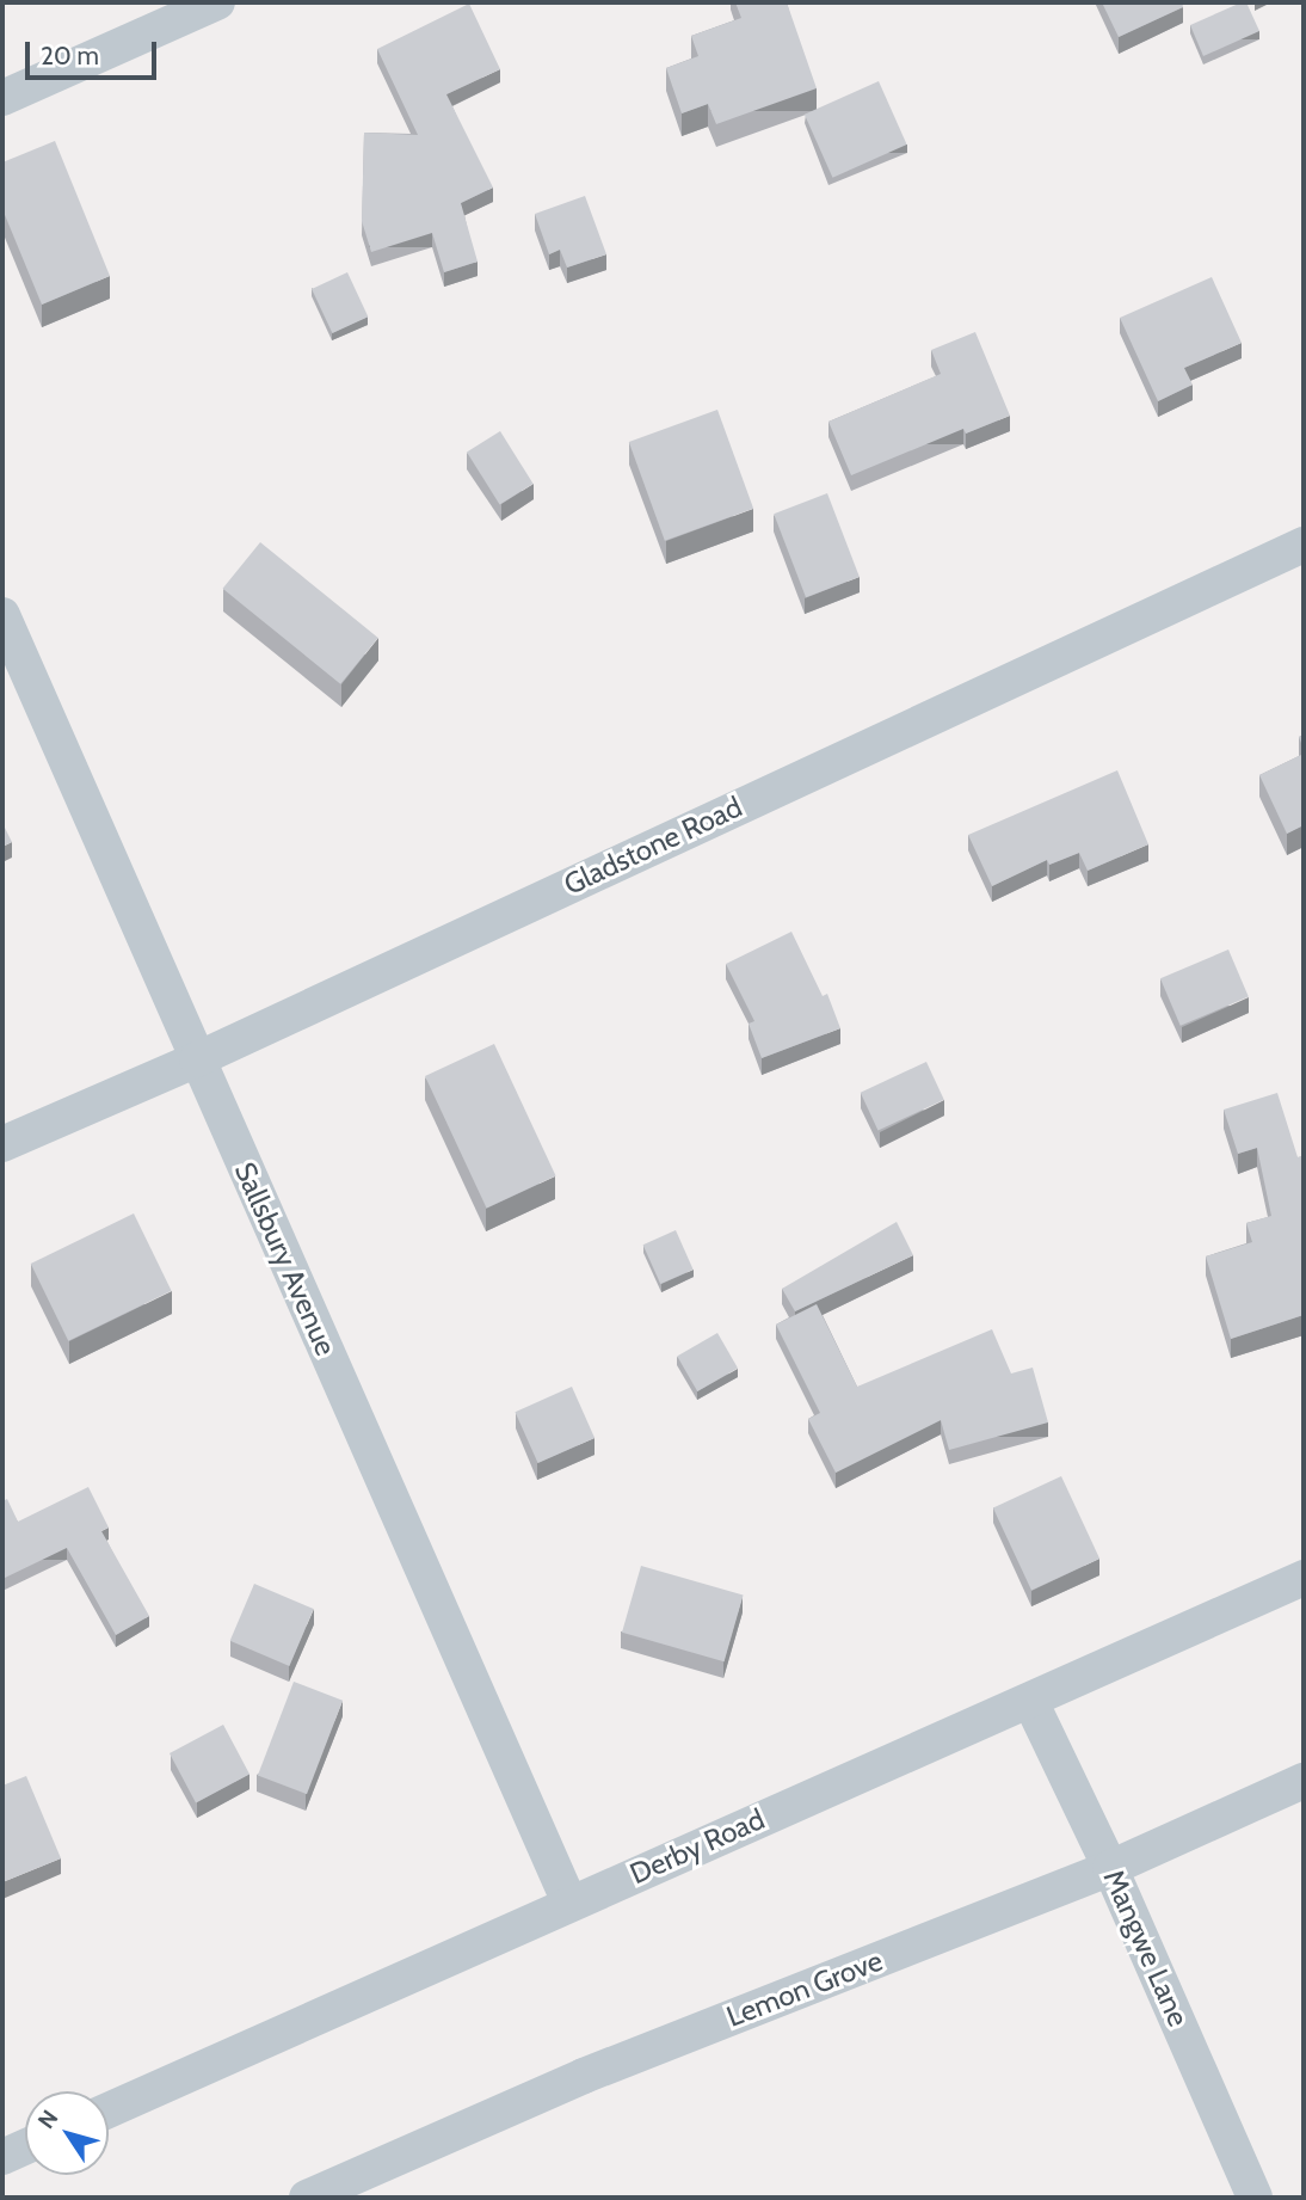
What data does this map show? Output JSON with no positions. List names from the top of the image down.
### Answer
{
  "streets": {
    "street": [
      "Gladstone Road",
      "Sallsbury Avenue",
      "Derby Road",
      "Mangwe Lane",
      "Lemon Grove"
    ]
  },
  "crossings": [
    ["Gladstone Road", "Sallsbury Avenue"],
    ["Sallsbury Avenue", "Derby Road"],
    ["Derby Road", "Mangwe Lane"],
    ["Mangwe Lane", "Lemon Grove"]
  ],
  "scale_bar": "20 m",
  "north": "top left"
}
